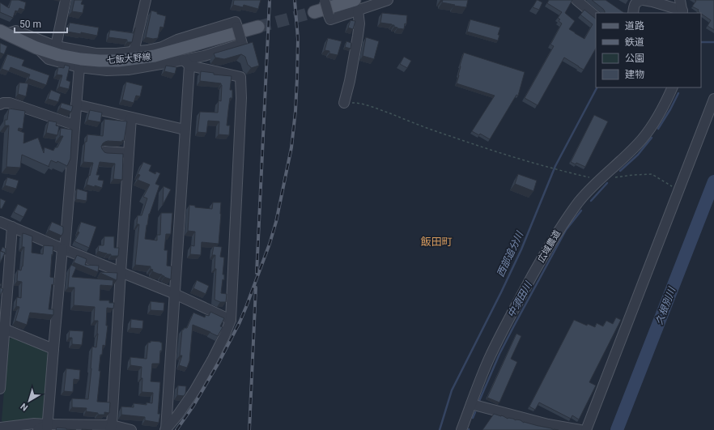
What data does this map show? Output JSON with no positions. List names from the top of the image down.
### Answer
{
  "streets": {
    "main road": ["七飯大野線"],
    "street": ["広域農道"]
  },
  "districts": ["飯田町"],
  "water": ["西部追分川", "中須田川", "久根別川"],
  "legend": [
    "道路",
    "鉄道",
    "公園",
    "建物"
  ],
  "scale_bar": "50 m",
  "north": "bottom left"
}
